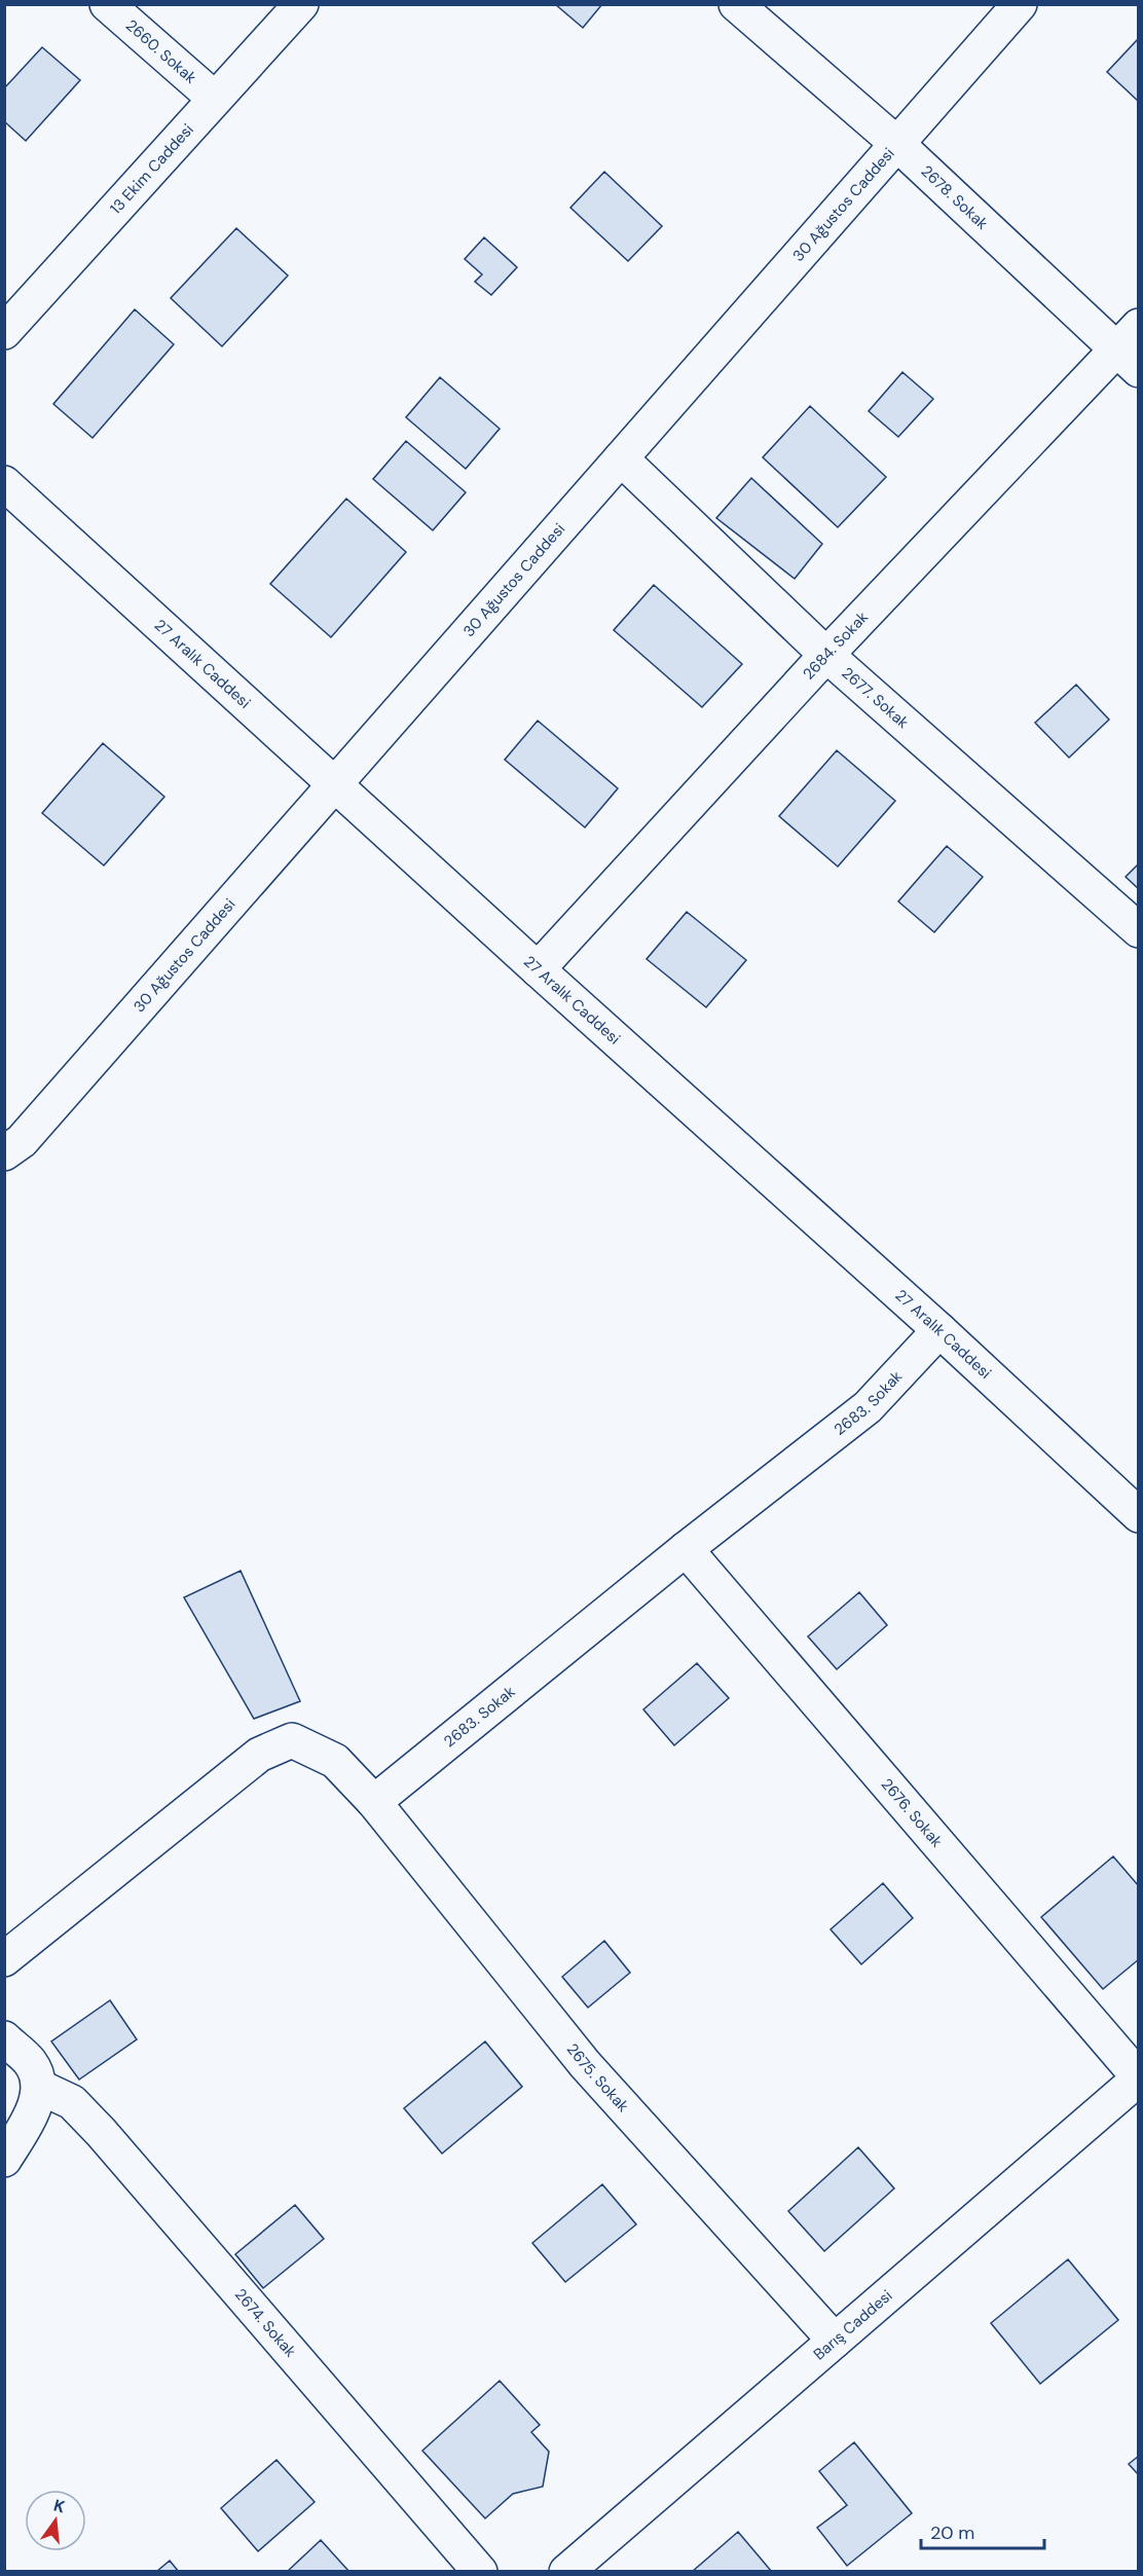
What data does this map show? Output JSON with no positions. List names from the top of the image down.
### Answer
{
  "streets": {
    "street": [
      "2660. Sokak",
      "13 Ekim Caddesi",
      "2678. Sokak",
      "30 Ağustos Caddesi",
      "2684. Sokak",
      "27 Aralık Caddesi",
      "2677. Sokak",
      "2683. Sokak",
      "2676. Sokak",
      "2675. Sokak",
      "2674. Sokak",
      "Barış Caddesi"
    ]
  },
  "crossings": [
    ["2660. Sokak", "13 Ekim Caddesi"],
    ["2678. Sokak", "30 Ağustos Caddesi"],
    ["2678. Sokak", "2684. Sokak"],
    ["30 Ağustos Caddesi", "27 Aralık Caddesi"],
    ["30 Ağustos Caddesi", "2677. Sokak"],
    ["2684. Sokak", "27 Aralık Caddesi"],
    ["2684. Sokak", "2677. Sokak"],
    ["27 Aralık Caddesi", "2683. Sokak"],
    ["2683. Sokak", "2676. Sokak"],
    ["2683. Sokak", "2675. Sokak"],
    ["2676. Sokak", "Barış Caddesi"],
    ["2675. Sokak", "Barış Caddesi"]
  ],
  "scale_bar": "20 m",
  "north": "top"
}
